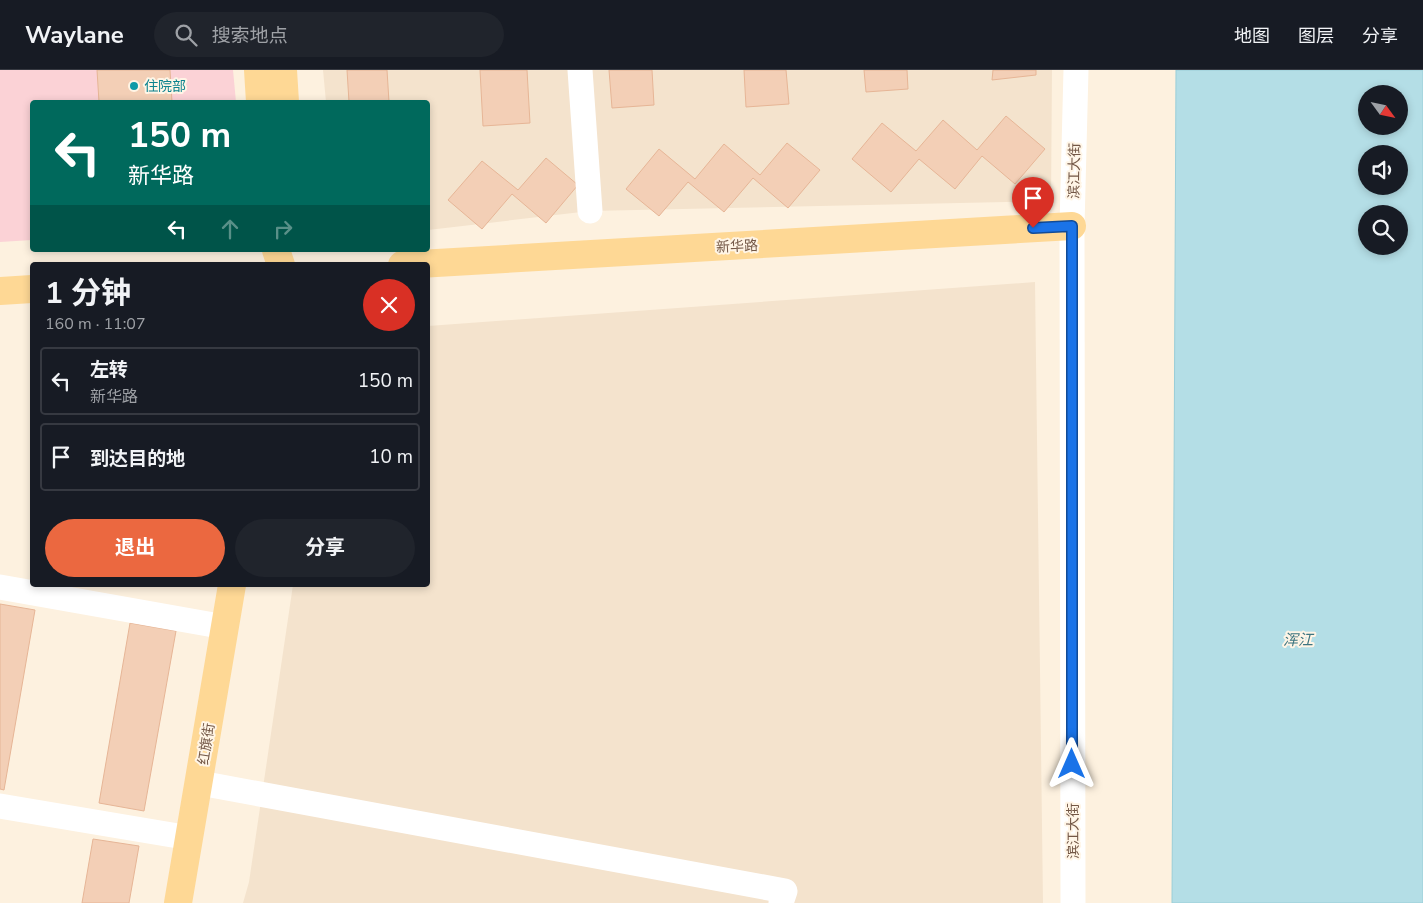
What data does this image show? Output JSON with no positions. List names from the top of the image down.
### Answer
{
  "streets": {
    "main road": ["新华路", "红旗街"],
    "street": ["滨江大街"]
  },
  "crossings": [
    ["滨江大街", "新华路"]
  ],
  "water": ["浑江"],
  "places": ["住院部"],
  "north": "bottom right",
  "page": {
    "header": "Waylane",
    "search": "搜索地点",
    "nav": ["地图", "图层", "分享"],
    "turn": ["150 m", "新华路"],
    "heading": ["1 分钟", "160 m · 11:07"],
    "list": [
      {
        "name": "左转",
        "note": "新华路",
        "value": "150 m"
      },
      {
        "name": "到达目的地",
        "value": "10 m"
      }
    ],
    "buttons": ["退出", "分享"]
  }
}
